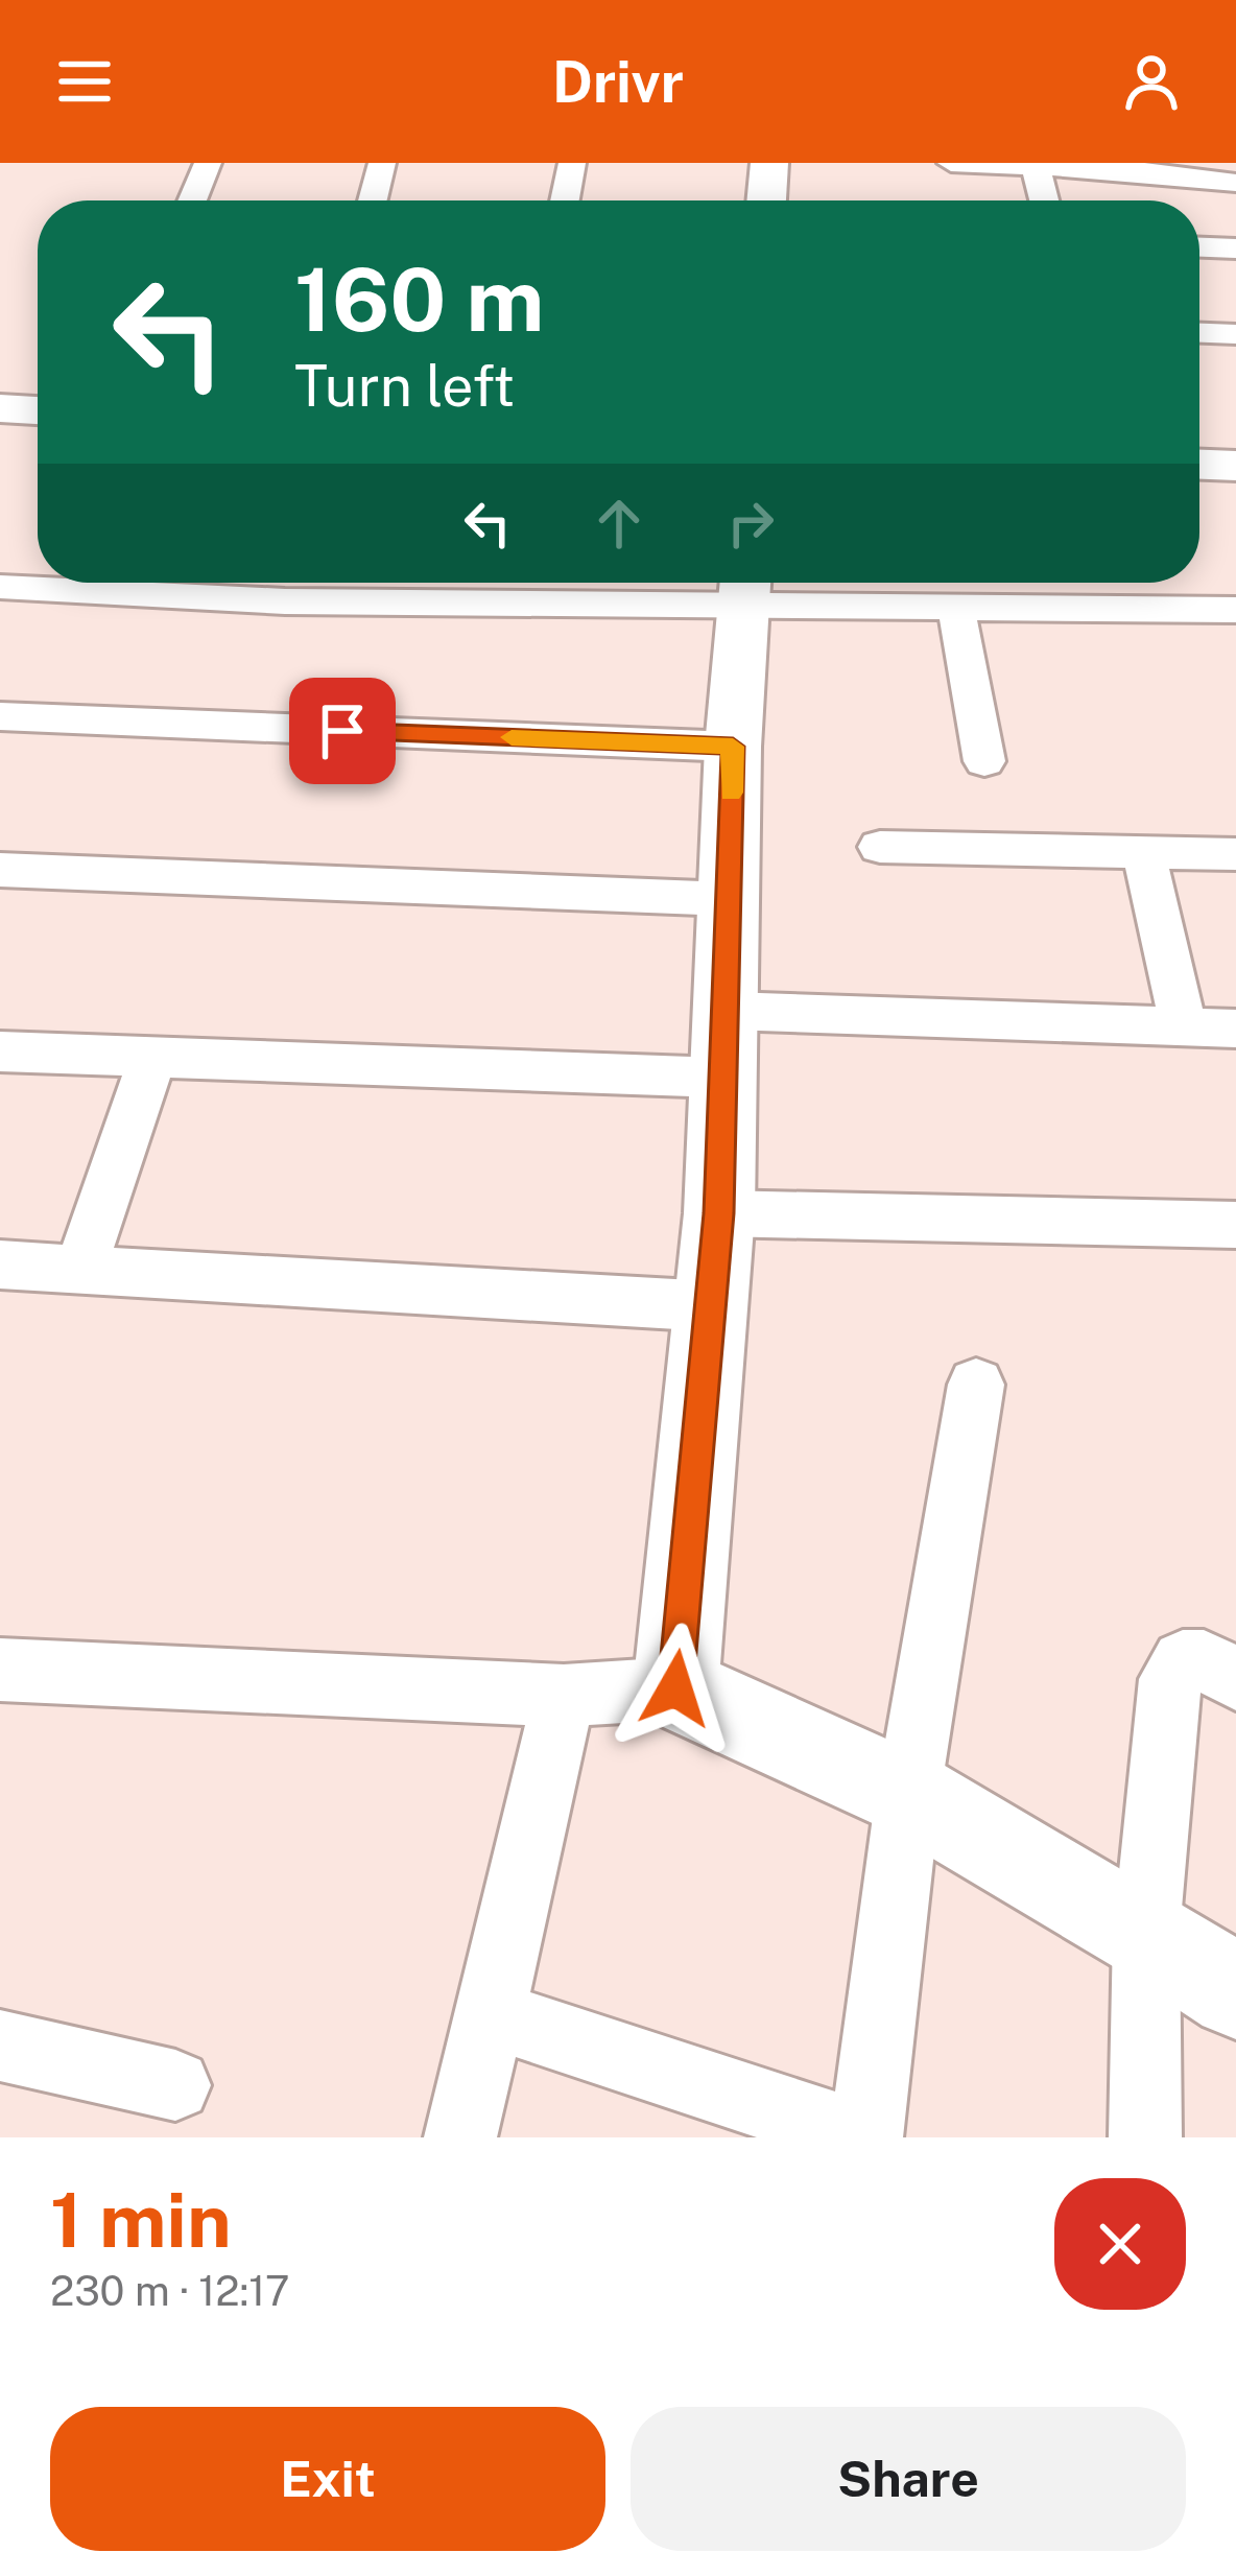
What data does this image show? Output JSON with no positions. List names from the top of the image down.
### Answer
{
  "page": {
    "header": "Drivr",
    "turn": ["160 m", "Turn left"],
    "heading": ["1 min", "230 m · 12:17"],
    "buttons": ["Exit", "Share"]
  }
}
